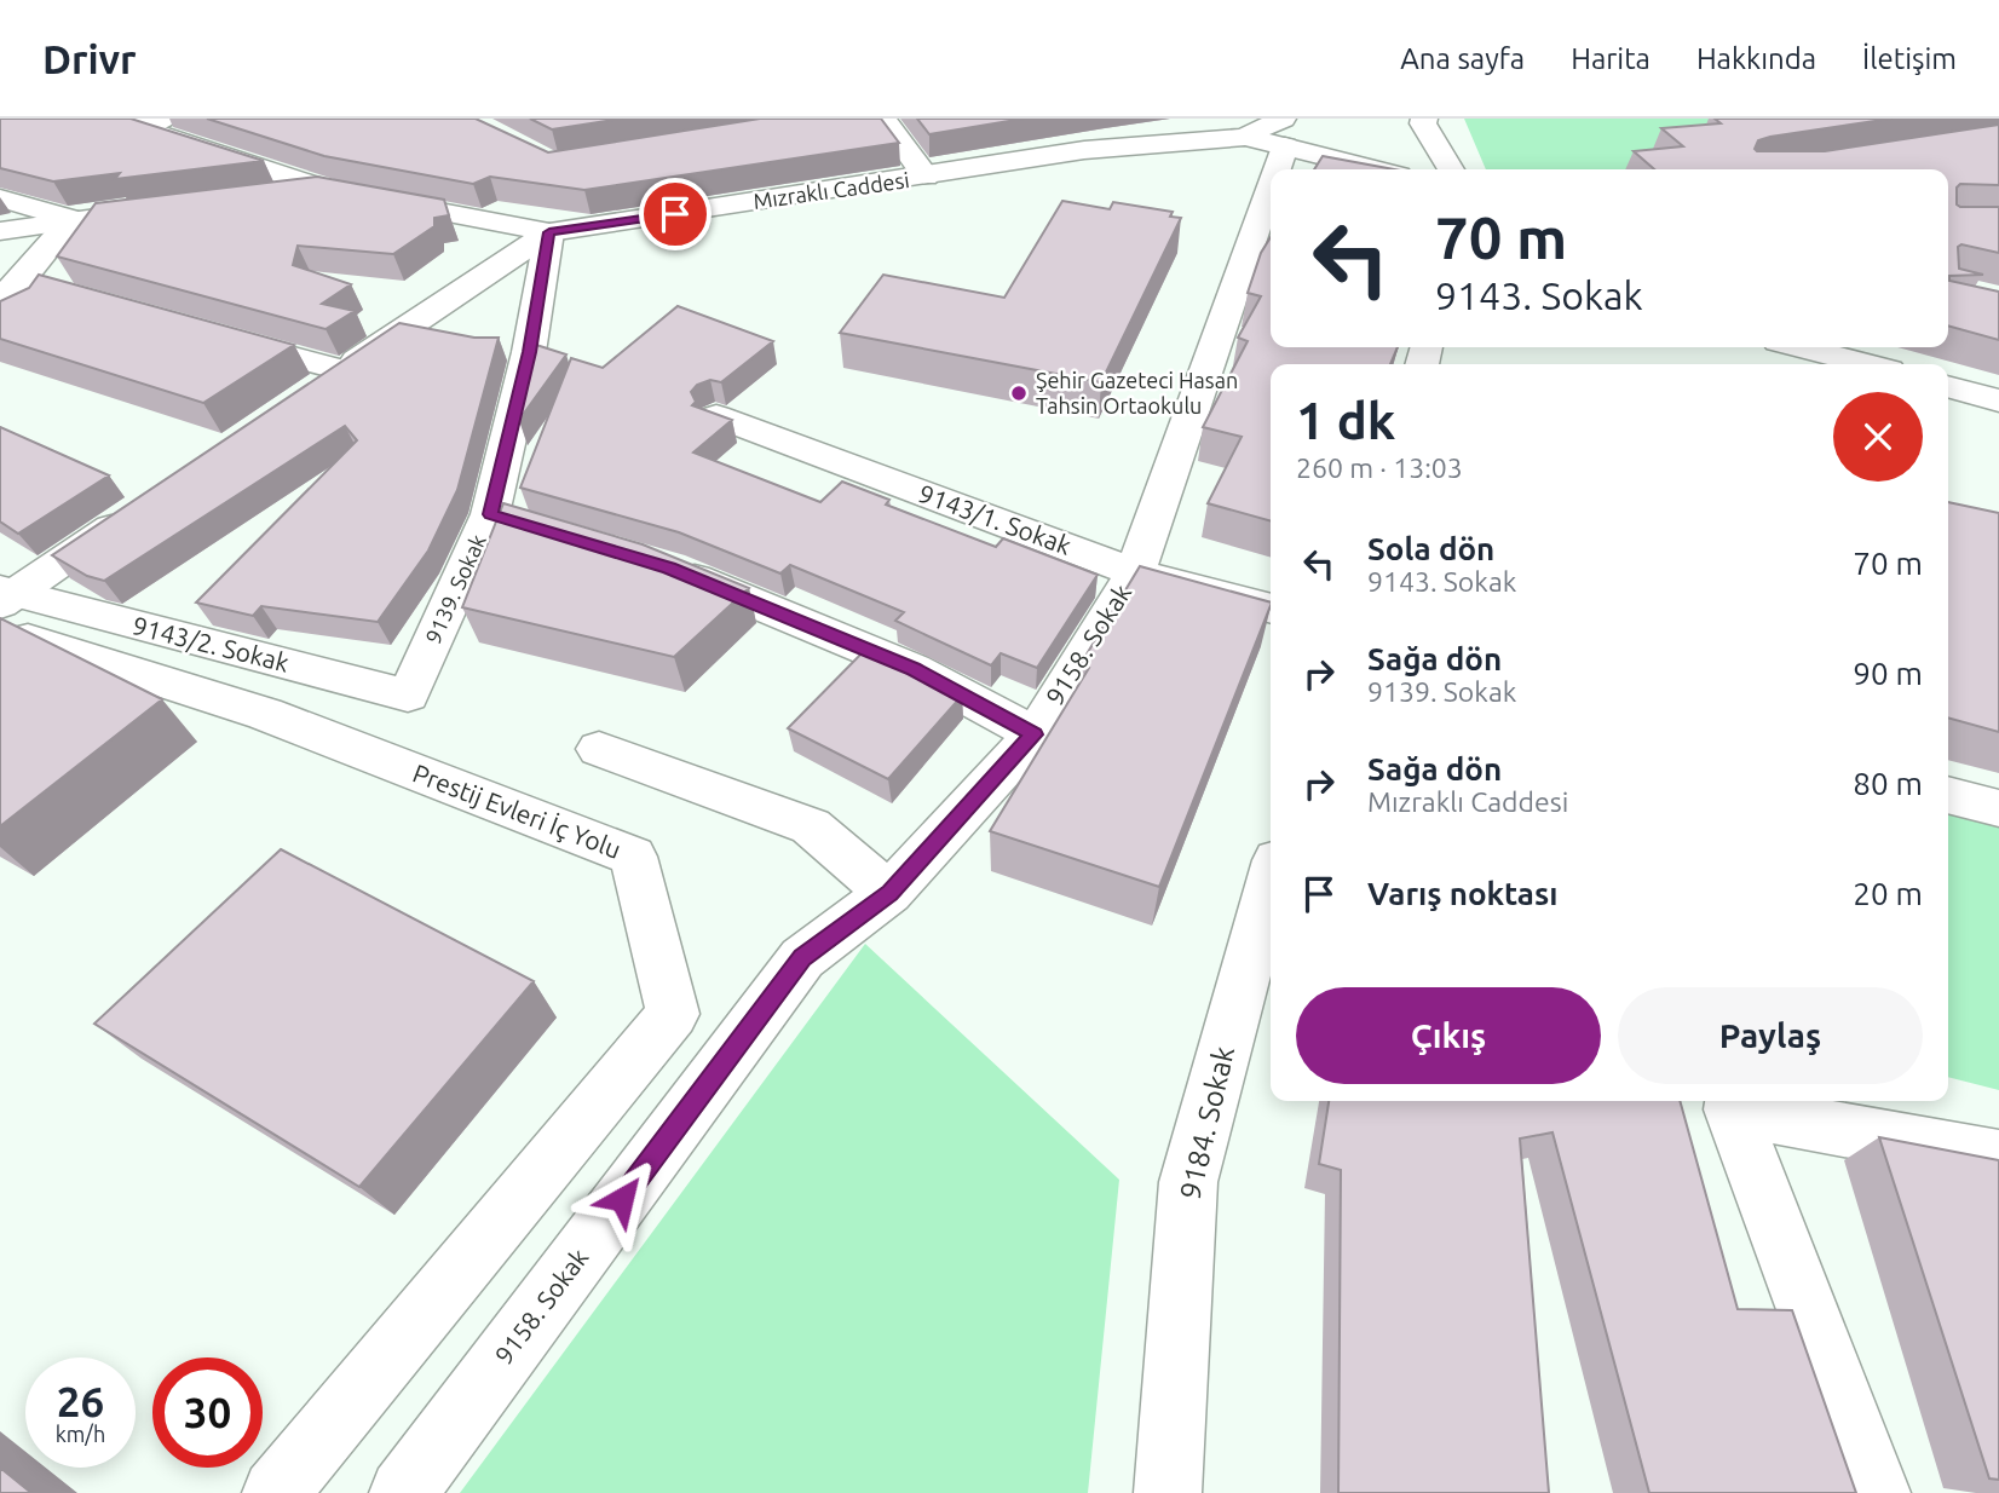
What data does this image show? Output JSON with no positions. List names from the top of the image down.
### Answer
{
  "streets": {
    "street": [
      "Mızraklı Caddesi",
      "9143/1. Sokak",
      "9139. Sokak",
      "9143/2. Sokak",
      "9158. Sokak",
      "Prestij Evleri İç Yolu",
      "9184. Sokak"
    ]
  },
  "crossings": [
    ["Mızraklı Caddesi", "9139. Sokak"],
    ["Mızraklı Caddesi", "9158. Sokak"],
    ["9143/1. Sokak", "9158. Sokak"],
    ["9139. Sokak", "9143/2. Sokak"]
  ],
  "places": ["Şehir Gazeteci Hasan Tahsin Ortaokulu"],
  "page": {
    "header": "Drivr",
    "nav": [
      "Ana sayfa",
      "Harita",
      "Hakkında",
      "İletişim"
    ],
    "turn": ["70 m", "9143. Sokak"],
    "heading": ["1 dk", "260 m · 13:03"],
    "list": [
      {
        "name": "Sola dön",
        "note": "9143. Sokak",
        "value": "70 m"
      },
      {
        "name": "Sağa dön",
        "note": "9139. Sokak",
        "value": "90 m"
      },
      {
        "name": "Sağa dön",
        "note": "Mızraklı Caddesi",
        "value": "80 m"
      },
      {
        "name": "Varış noktası",
        "value": "20 m"
      }
    ],
    "buttons": ["Çıkış", "Paylaş"],
    "speed": "26 km/h",
    "limit": "30"
  }
}
